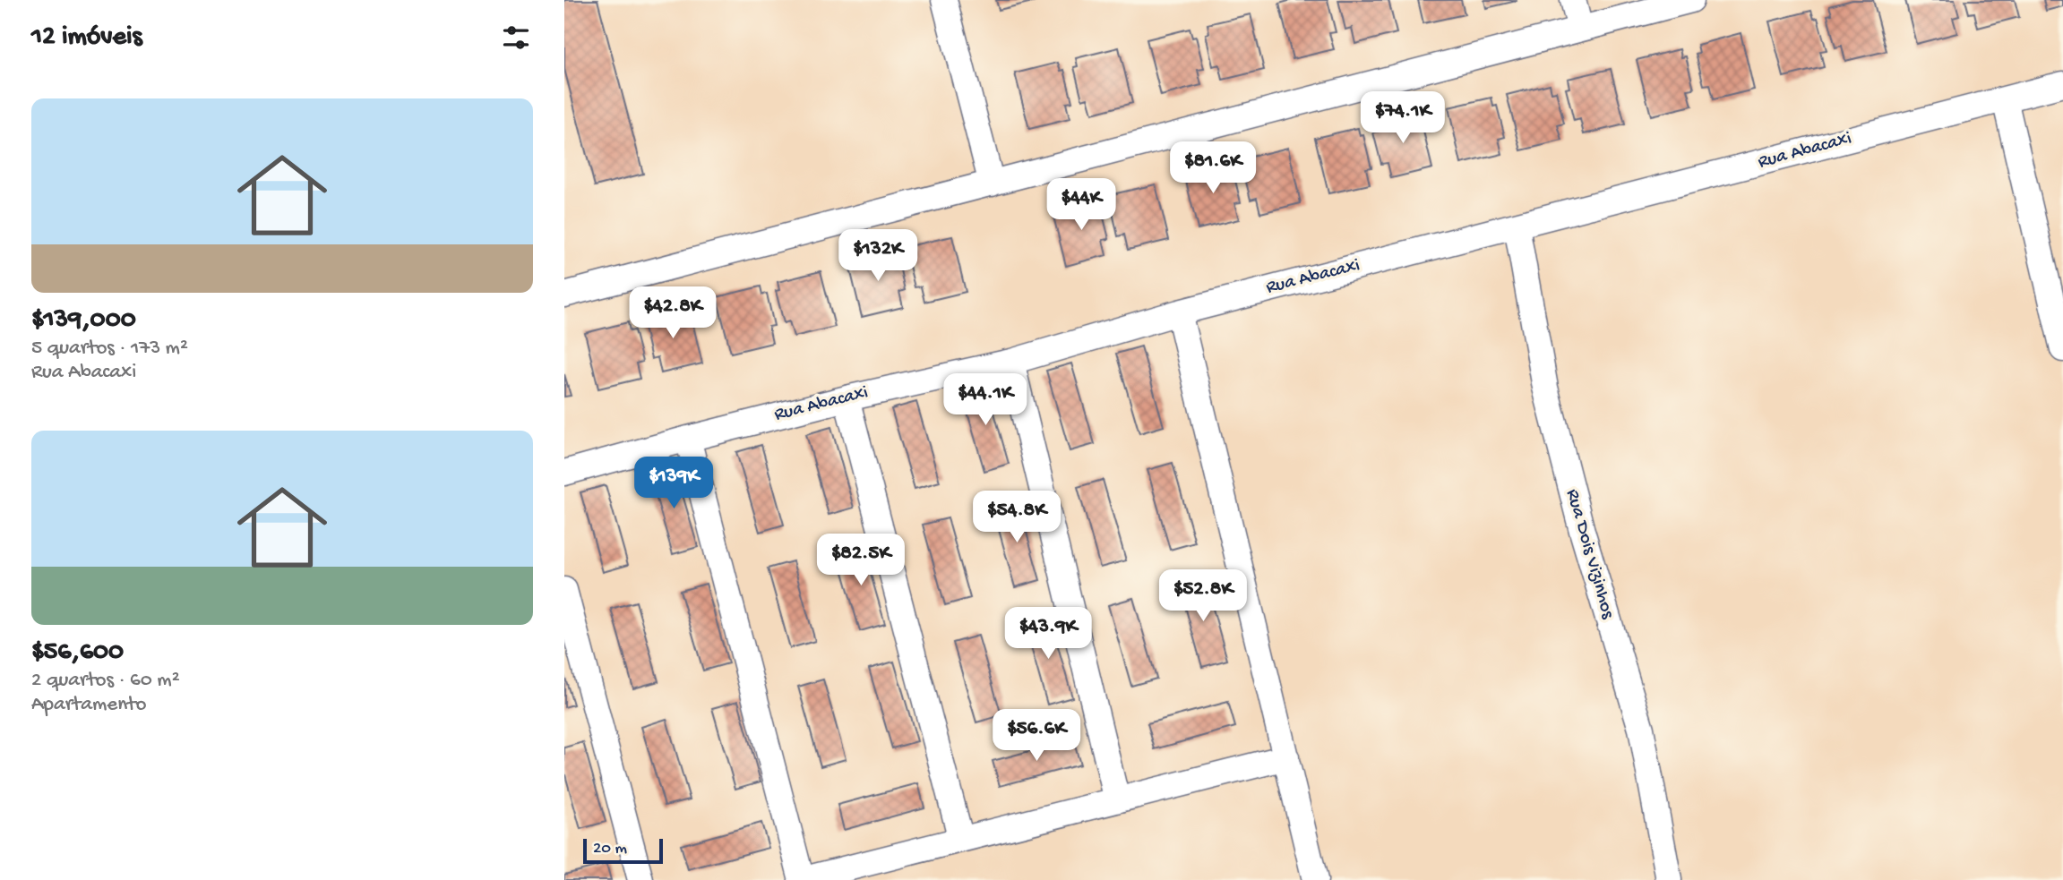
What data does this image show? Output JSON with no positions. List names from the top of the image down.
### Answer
{
  "streets": {
    "street": ["Rua Abacaxi", "Rua Dois Vizinhos"]
  },
  "crossings": [
    ["Rua Abacaxi", "Rua Dois Vizinhos"]
  ],
  "scale_bar": "20 m",
  "page": {
    "heading": "12 imóveis",
    "list": [
      {
        "name": "$139,000",
        "note": "5 quartos · 173 m² · Rua Abacaxi"
      },
      {
        "name": "$56,600",
        "note": "2 quartos · 60 m² · Apartamento"
      }
    ],
    "price": [
      "$74.1K",
      "$81.6K",
      "$44K",
      "$132K",
      "$42.8K",
      "$44.1K",
      "$139K",
      "$54.8K",
      "$82.5K",
      "$52.8K",
      "$43.9K",
      "$56.6K"
    ],
    "scale": "20 m"
  }
}
